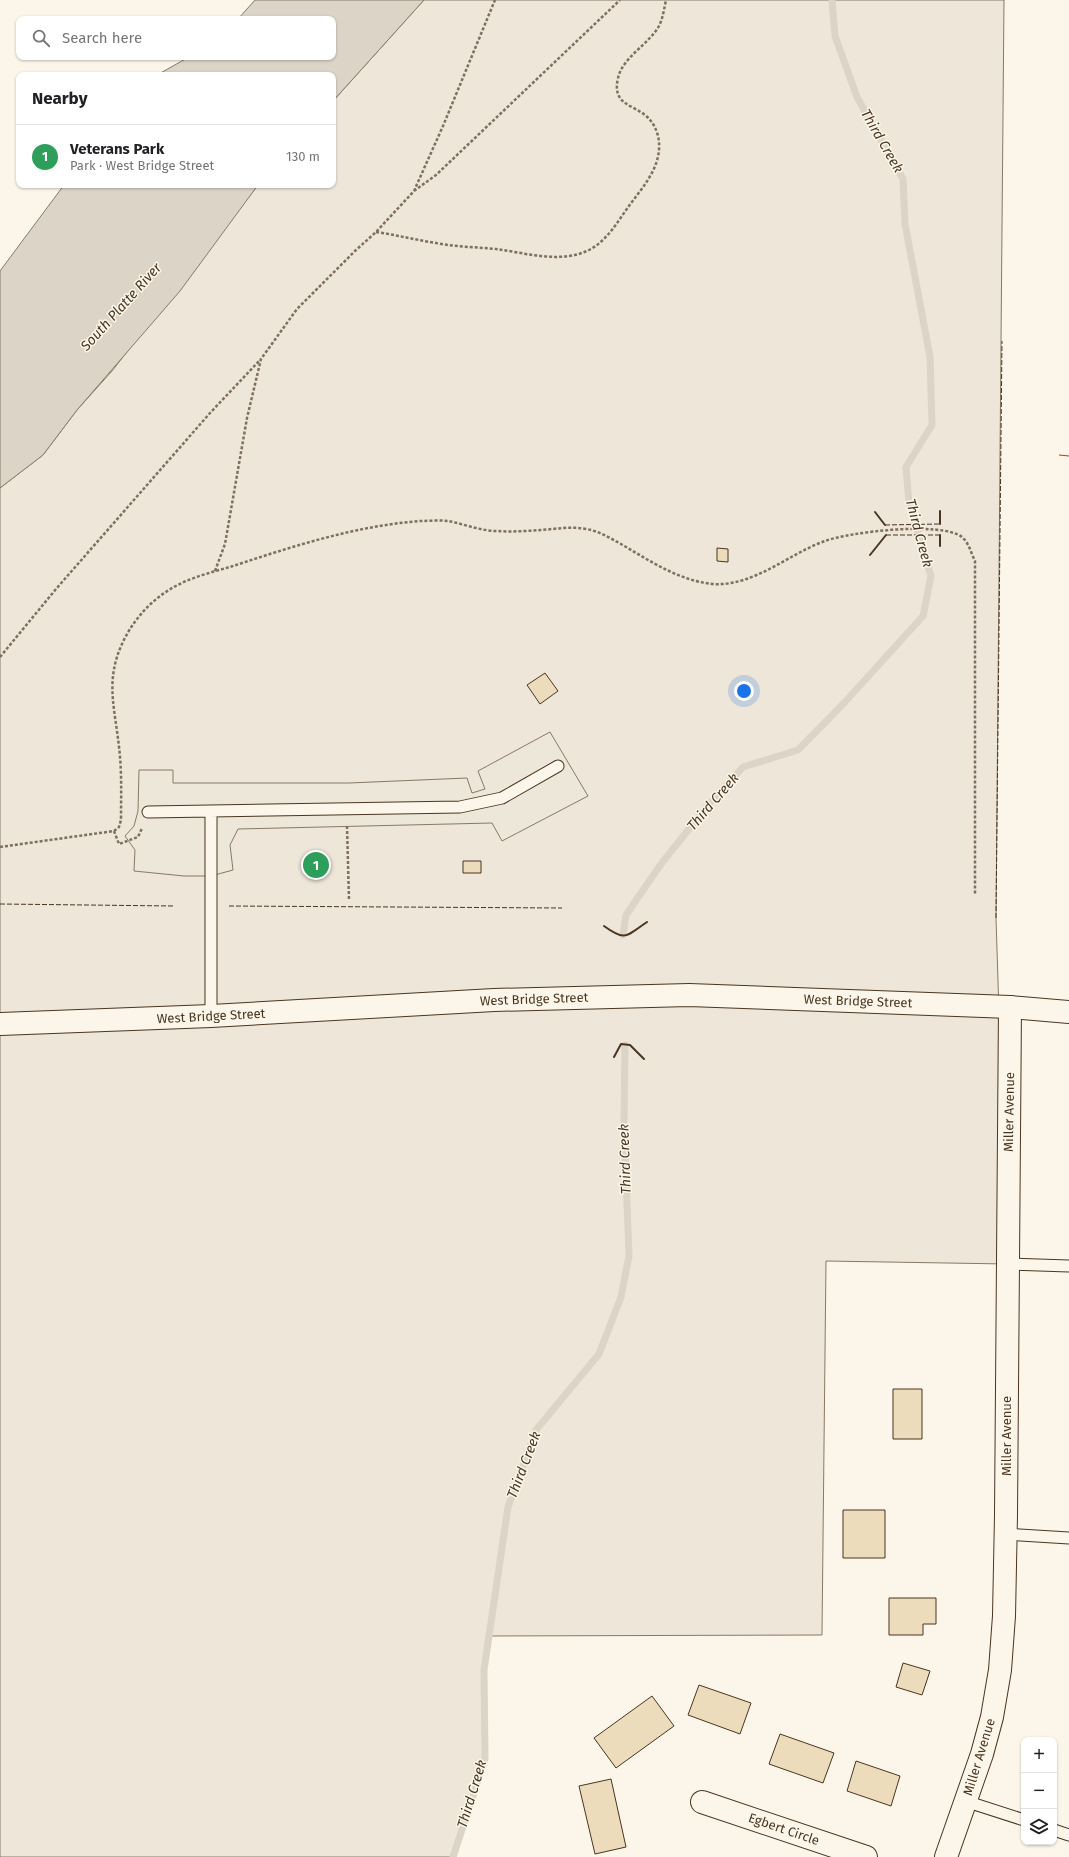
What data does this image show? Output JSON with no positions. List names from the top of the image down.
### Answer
{
  "streets": {
    "main road": ["West Bridge Street", "Miller Avenue", "Egbert Circle"]
  },
  "crossings": [
    ["West Bridge Street", "Miller Avenue"]
  ],
  "water": ["Third Creek", "South Platte River"],
  "page": {
    "search": "Search here",
    "heading": "Nearby",
    "list": [
      {
        "mark": "1",
        "name": "Veterans Park",
        "note": "Park · West Bridge Street",
        "value": "130 m"
      }
    ],
    "pins": "1",
    "map_buttons": ["+", "−"]
  }
}
